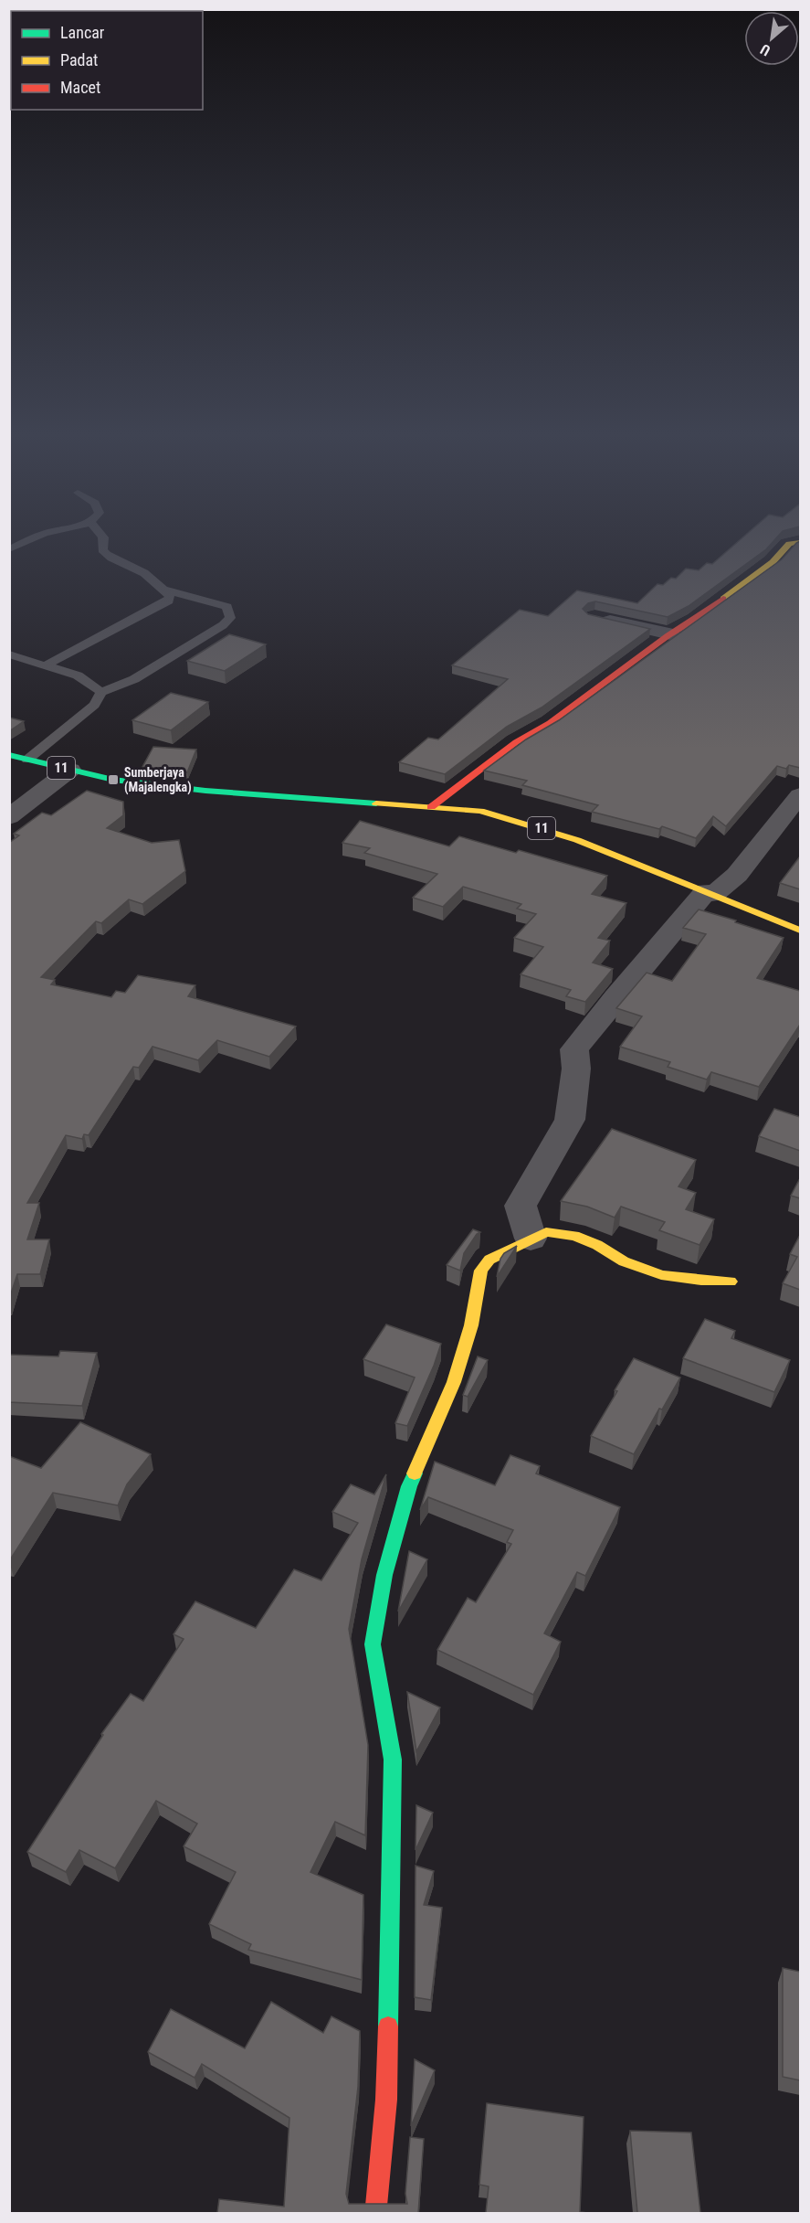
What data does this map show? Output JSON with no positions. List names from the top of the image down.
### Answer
{
  "streets": {
    "main road": ["11"]
  },
  "places": {
    "transit": ["Sumberjaya (Majalengka)"]
  },
  "legend": ["Lancar", "Padat", "Macet"],
  "north": "bottom left"
}
